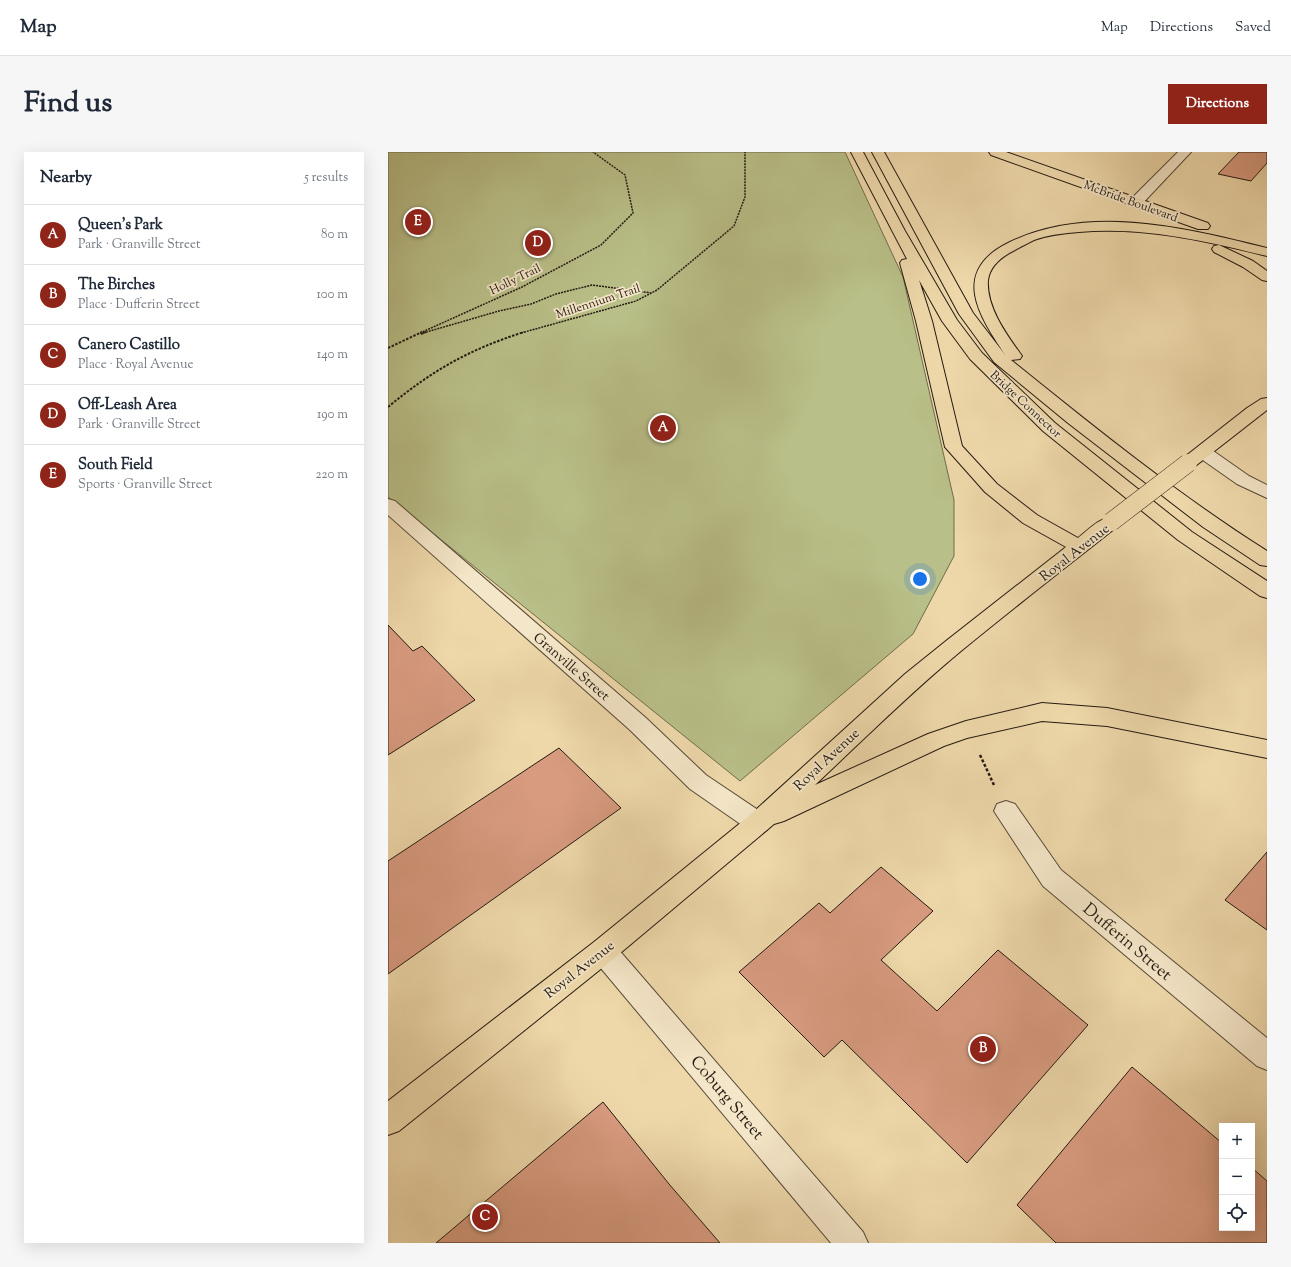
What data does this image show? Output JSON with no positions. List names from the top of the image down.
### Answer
{
  "streets": {
    "main road": ["McBride Boulevard", "Bridge Connector", "Royal Avenue"],
    "street": ["Granville Street", "Dufferin Street", "Coburg Street"],
    "path": ["Holly Trail", "Millennium Trail"]
  },
  "crossings": [
    ["Royal Avenue", "Granville Street"],
    ["Royal Avenue", "Coburg Street"]
  ],
  "page": {
    "header": "Map",
    "nav": ["Map", "Directions", "Saved"],
    "title": "Find us",
    "buttons": "Directions",
    "heading": ["Nearby", "5 results"],
    "list": [
      {
        "mark": "A",
        "name": "Queen's Park",
        "note": "Park · Granville Street",
        "value": "80 m"
      },
      {
        "mark": "B",
        "name": "The Birches",
        "note": "Place · Dufferin Street",
        "value": "100 m"
      },
      {
        "mark": "C",
        "name": "Canero Castillo",
        "note": "Place · Royal Avenue",
        "value": "140 m"
      },
      {
        "mark": "D",
        "name": "Off-Leash Area",
        "note": "Park · Granville Street",
        "value": "190 m"
      },
      {
        "mark": "E",
        "name": "South Field",
        "note": "Sports · Granville Street",
        "value": "220 m"
      }
    ],
    "pins": [
      "E",
      "D",
      "A",
      "B",
      "C"
    ],
    "map_buttons": ["+", "−"]
  }
}
